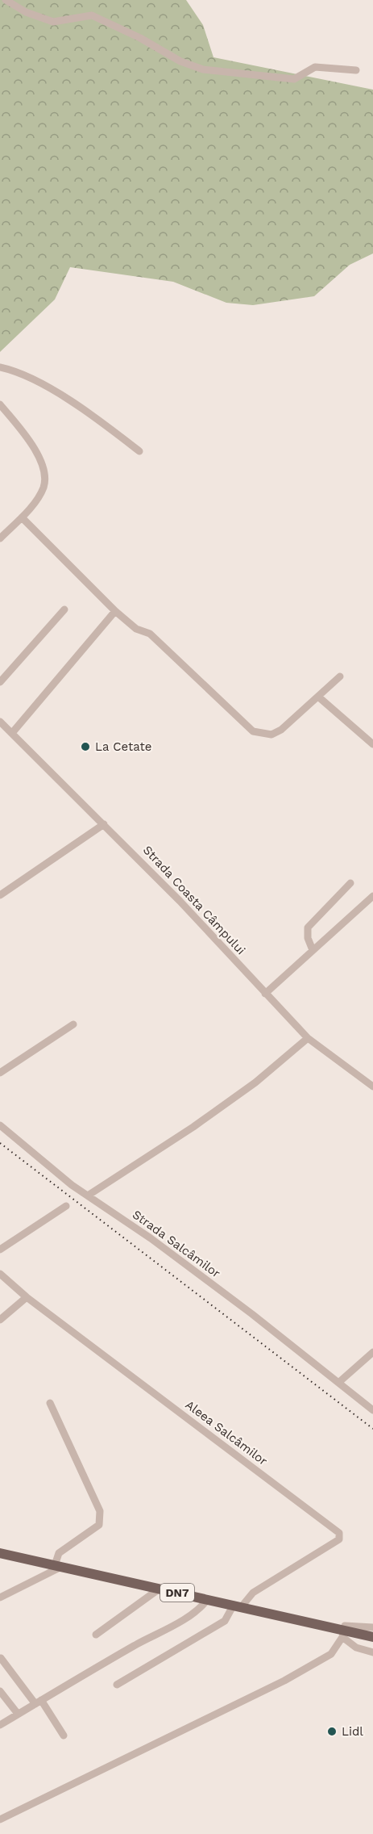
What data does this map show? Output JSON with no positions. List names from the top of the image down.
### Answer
{
  "streets": {
    "main road": ["DN7"],
    "street": ["Strada Coasta Câmpului", "Strada Salcâmilor", "Aleea Salcâmilor"]
  },
  "crossings": [
    ["Aleea Salcâmilor", "DN7"]
  ],
  "places": ["La Cetate", "Lidl"]
}
